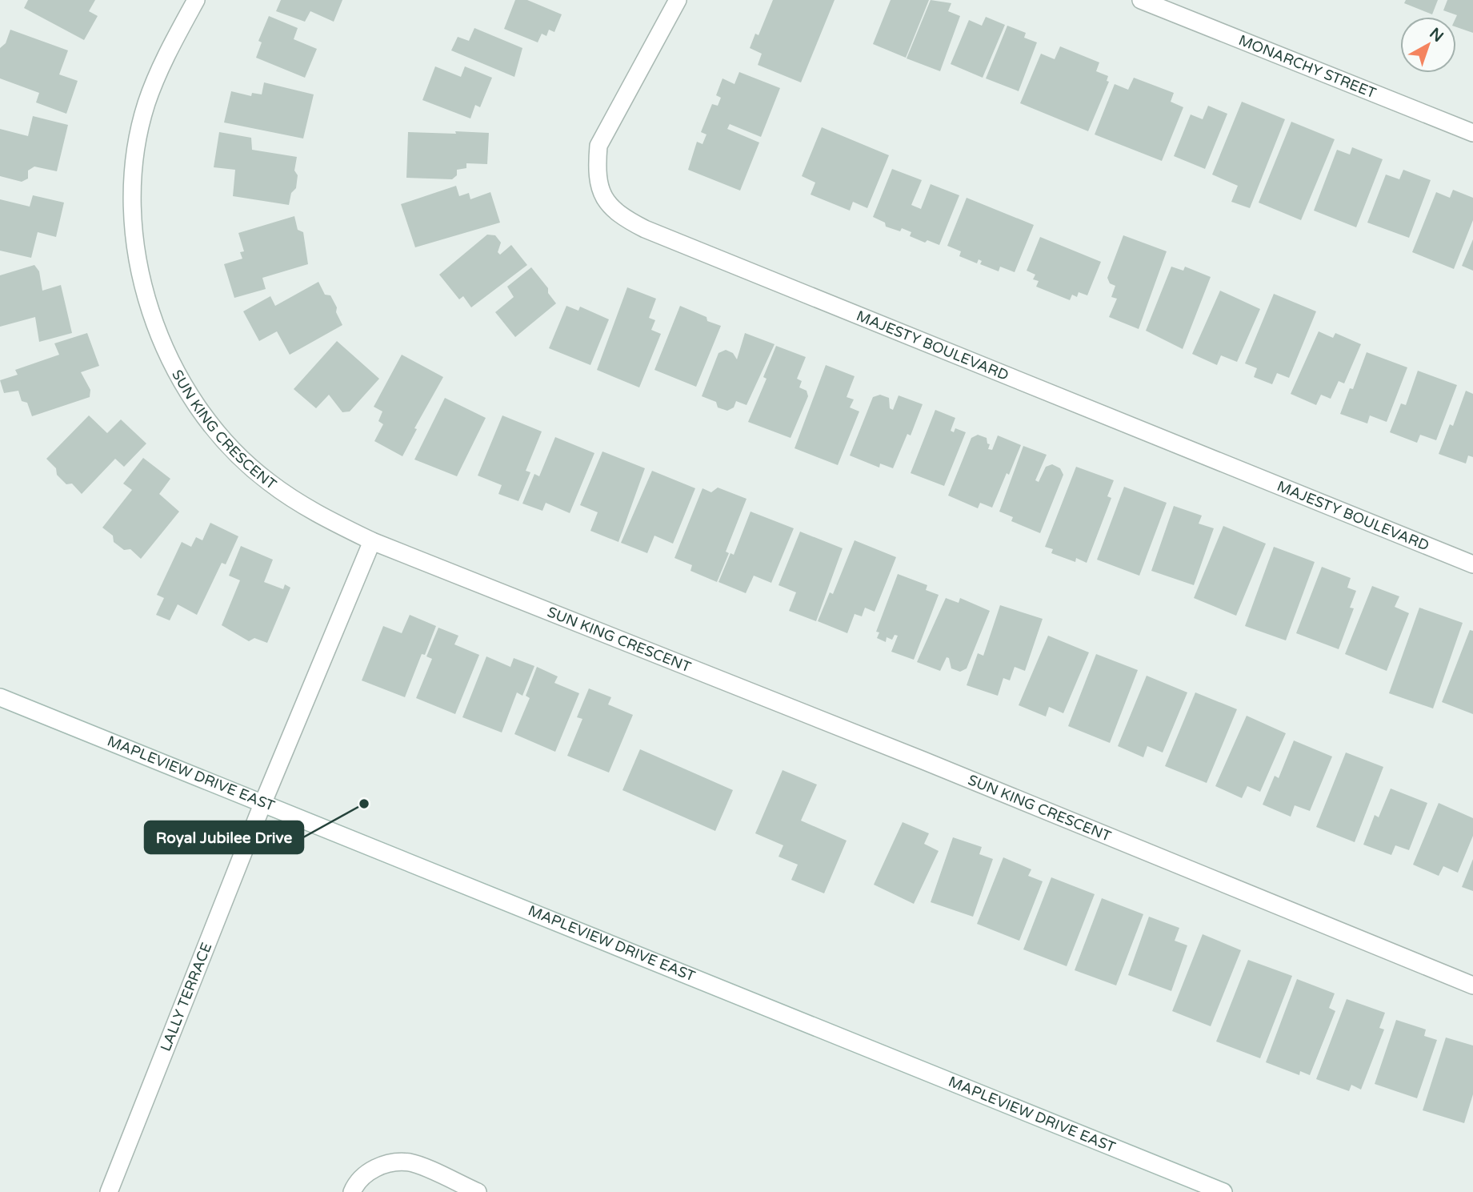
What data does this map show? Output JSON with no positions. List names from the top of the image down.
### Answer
{
  "streets": {
    "street": [
      "MONARCHY STREET",
      "MAJESTY BOULEVARD",
      "SUN KING CRESCENT",
      "MAPLEVIEW DRIVE EAST",
      "LALLY TERRACE"
    ]
  },
  "crossings": [
    ["SUN KING CRESCENT", "LALLY TERRACE"],
    ["MAPLEVIEW DRIVE EAST", "LALLY TERRACE"]
  ],
  "places": ["Royal Jubilee Drive"],
  "north": "top right"
}
